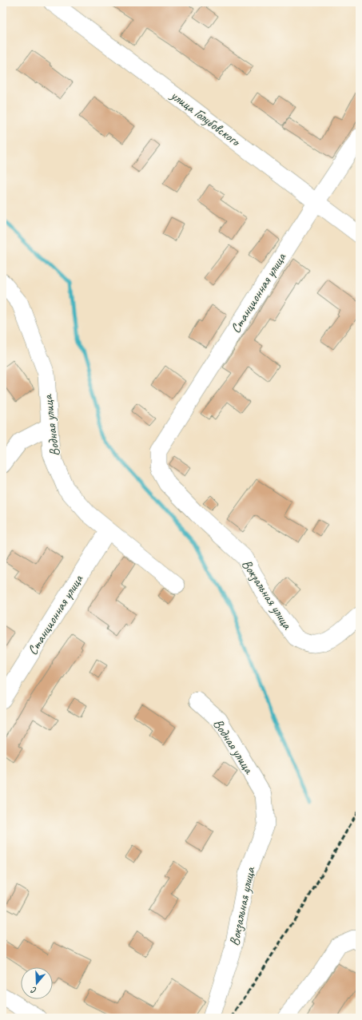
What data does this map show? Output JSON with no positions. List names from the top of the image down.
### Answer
{
  "streets": {
    "street": [
      "улица Голубовского",
      "Станционная улица",
      "Водная улица",
      "Вокзальная улица"
    ]
  },
  "crossings": [
    ["улица Голубовского", "Станционная улица"],
    ["Станционная улица", "Водная улица"],
    ["Станционная улица", "Вокзальная улица"],
    ["Водная улица", "Вокзальная улица"]
  ],
  "north": "bottom"
}
